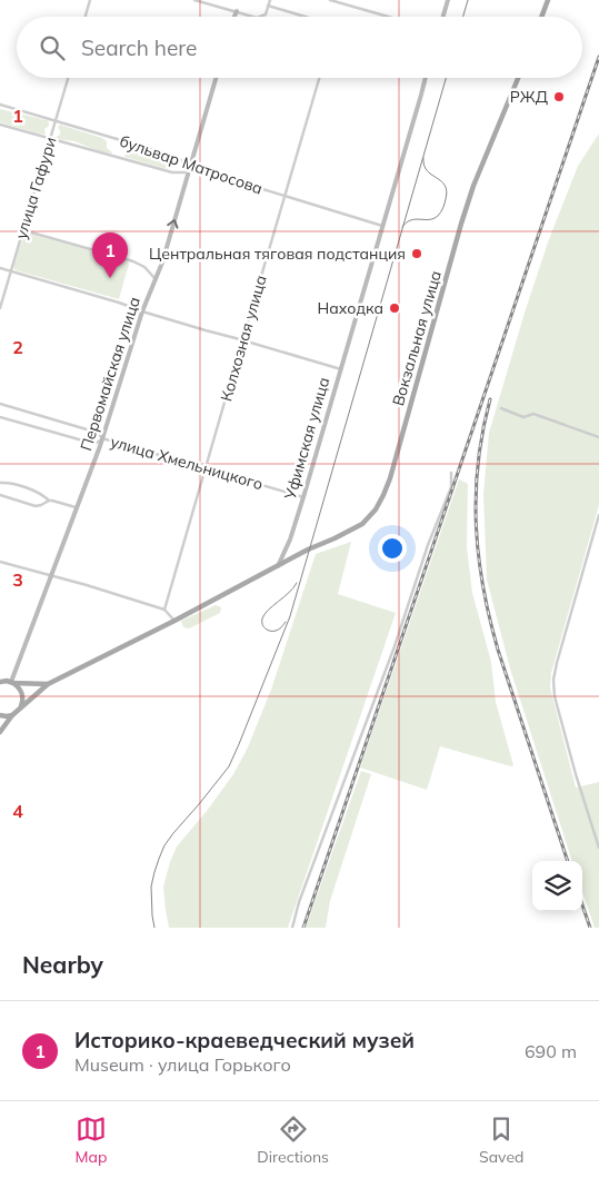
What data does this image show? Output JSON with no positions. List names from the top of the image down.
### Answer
{
  "streets": {
    "main road": ["Вокзальная улица"],
    "street": [
      "бульвар Матросова",
      "улица Гафури",
      "Колхозная улица",
      "Первомайская улица",
      "Уфимская улица",
      "улица Хмельницкого"
    ]
  },
  "crossings": [
    ["бульвар Матросова", "улица Гафури"],
    ["бульвар Матросова", "Колхозная улица"],
    ["бульвар Матросова", "Первомайская улица"],
    ["бульвар Матросова", "Уфимская улица"],
    ["Колхозная улица", "улица Хмельницкого"],
    ["Вокзальная улица", "Уфимская улица"],
    ["Первомайская улица", "улица Хмельницкого"],
    ["Уфимская улица", "улица Хмельницкого"]
  ],
  "places": ["РЖД", "Центральная тяговая подстанция", "Находка"],
  "page": {
    "search": "Search here",
    "pins": "1",
    "heading": "Nearby",
    "list": [
      {
        "mark": "1",
        "name": "Историко-краеведческий музей",
        "note": "Museum · улица Горького",
        "value": "690 m"
      }
    ],
    "nav": ["Map", "Directions", "Saved"]
  },
  "grid": {
    "rows": [
      "1",
      "2",
      "3",
      "4"
    ]
  }
}
